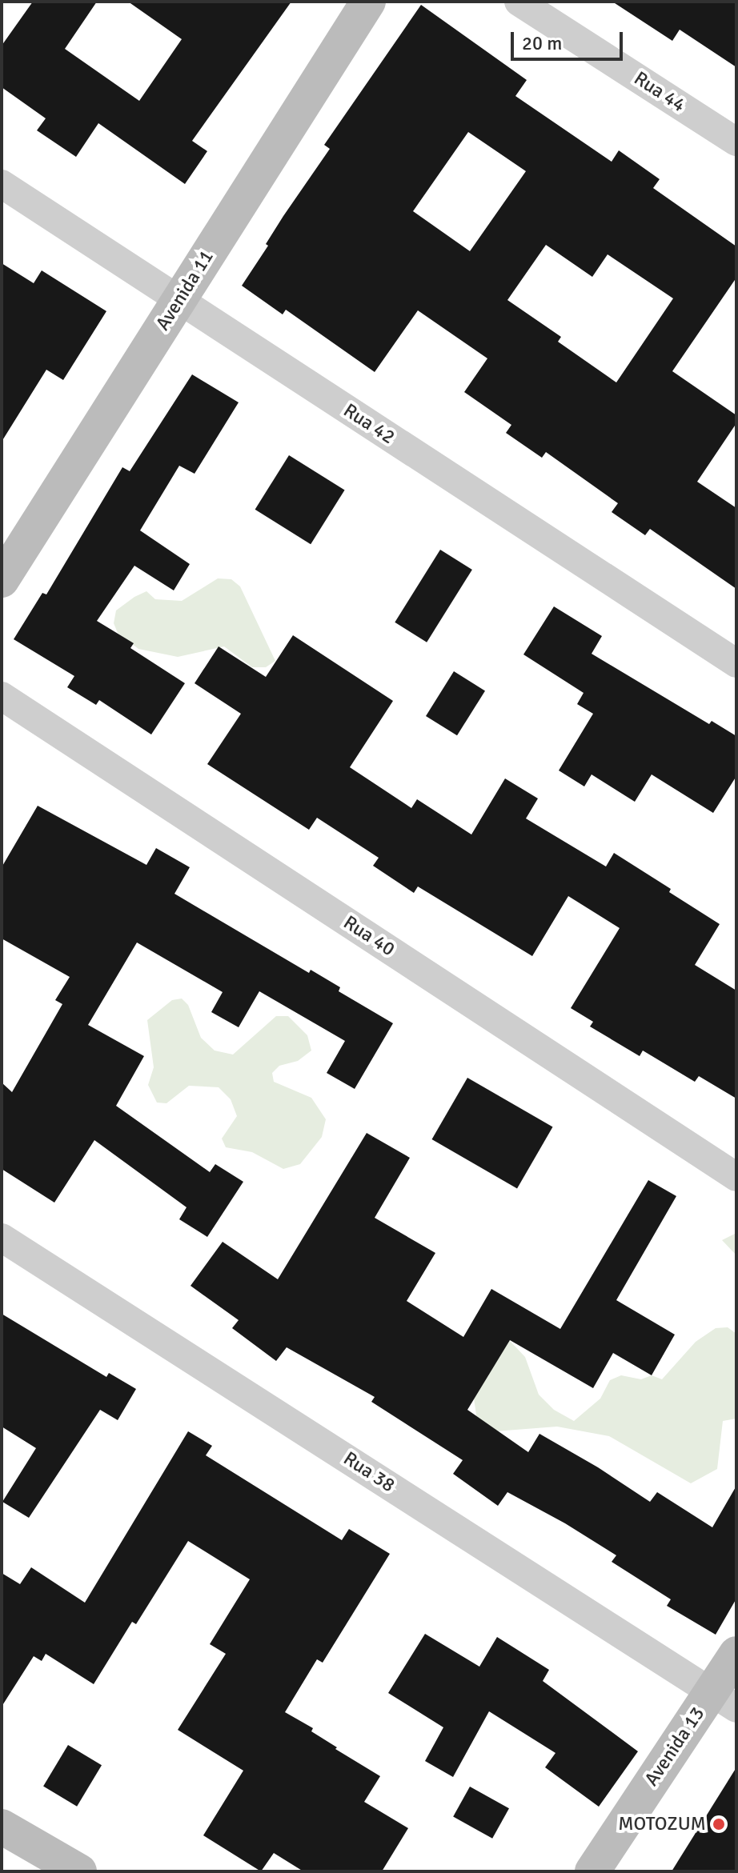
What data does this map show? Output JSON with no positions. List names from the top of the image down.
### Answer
{
  "streets": {
    "street": [
      "Rua 44",
      "Avenida 11",
      "Rua 42",
      "Rua 40",
      "Rua 38",
      "Avenida 13"
    ]
  },
  "crossings": [
    ["Avenida 11", "Rua 42"],
    ["Rua 38", "Avenida 13"]
  ],
  "places": ["MOTOZUM"],
  "scale_bar": "20 m"
}
